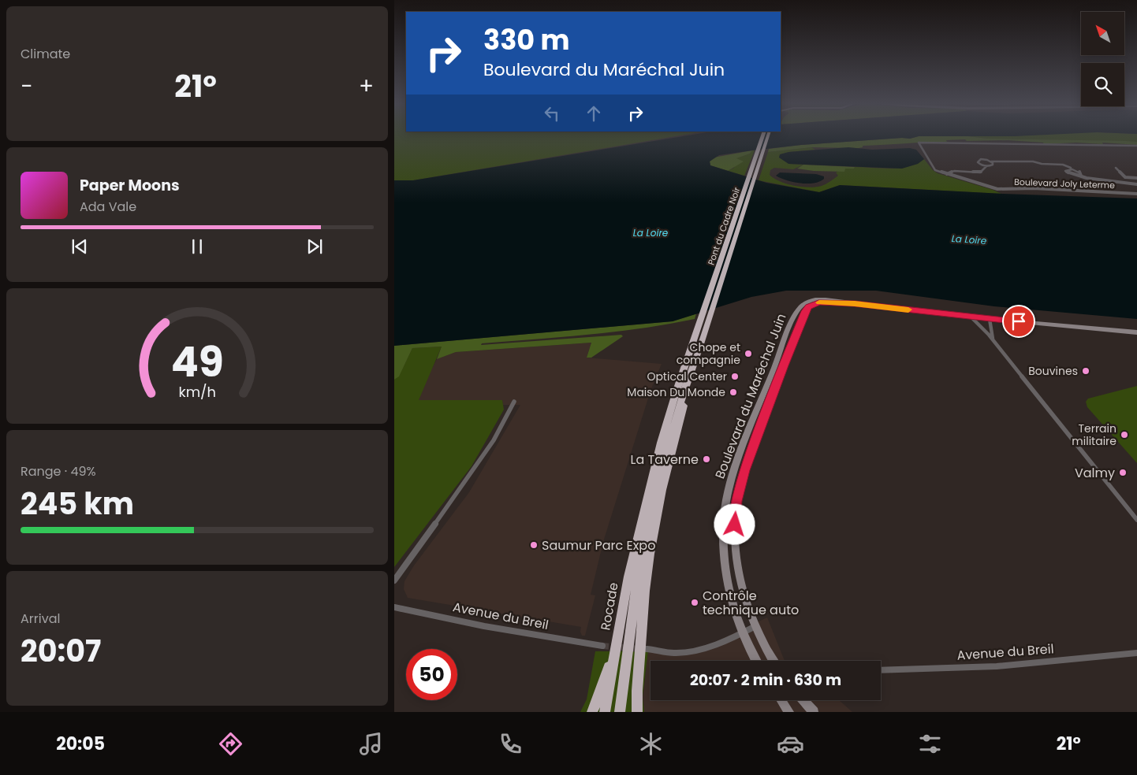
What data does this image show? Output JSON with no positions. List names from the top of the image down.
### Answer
{
  "streets": {
    "highway": ["Pont du Cadre Noir", "Rocade"],
    "main road": ["Boulevard du Maréchal Juin"],
    "street": ["Boulevard Joly Leterme", "Avenue du Breil"]
  },
  "water": ["La Loire"],
  "places": [
    "Chope et compagnie",
    "Bouvines",
    "Optical Center",
    "Maison Du Monde",
    "Terrain militaire",
    "La Taverne",
    "Valmy",
    "Saumur Parc Expo",
    "Contrôle technique auto"
  ],
  "north": "top left",
  "page": {
    "tile": [
      "Climate",
      ["Range · 49%", "245 km"],
      ["Arrival", "20:07"]
    ],
    "turn": ["330 m", "Boulevard du Maréchal Juin"],
    "heat": ["−", "21°", "+"],
    "song": ["Paper Moons", "Ada Vale"],
    "limit": "50",
    "trip": "20:07 · 2 min · 630 m",
    "tabs": ["20:05", "21°"],
    "gauge": ["49", "km/h"]
  }
}
